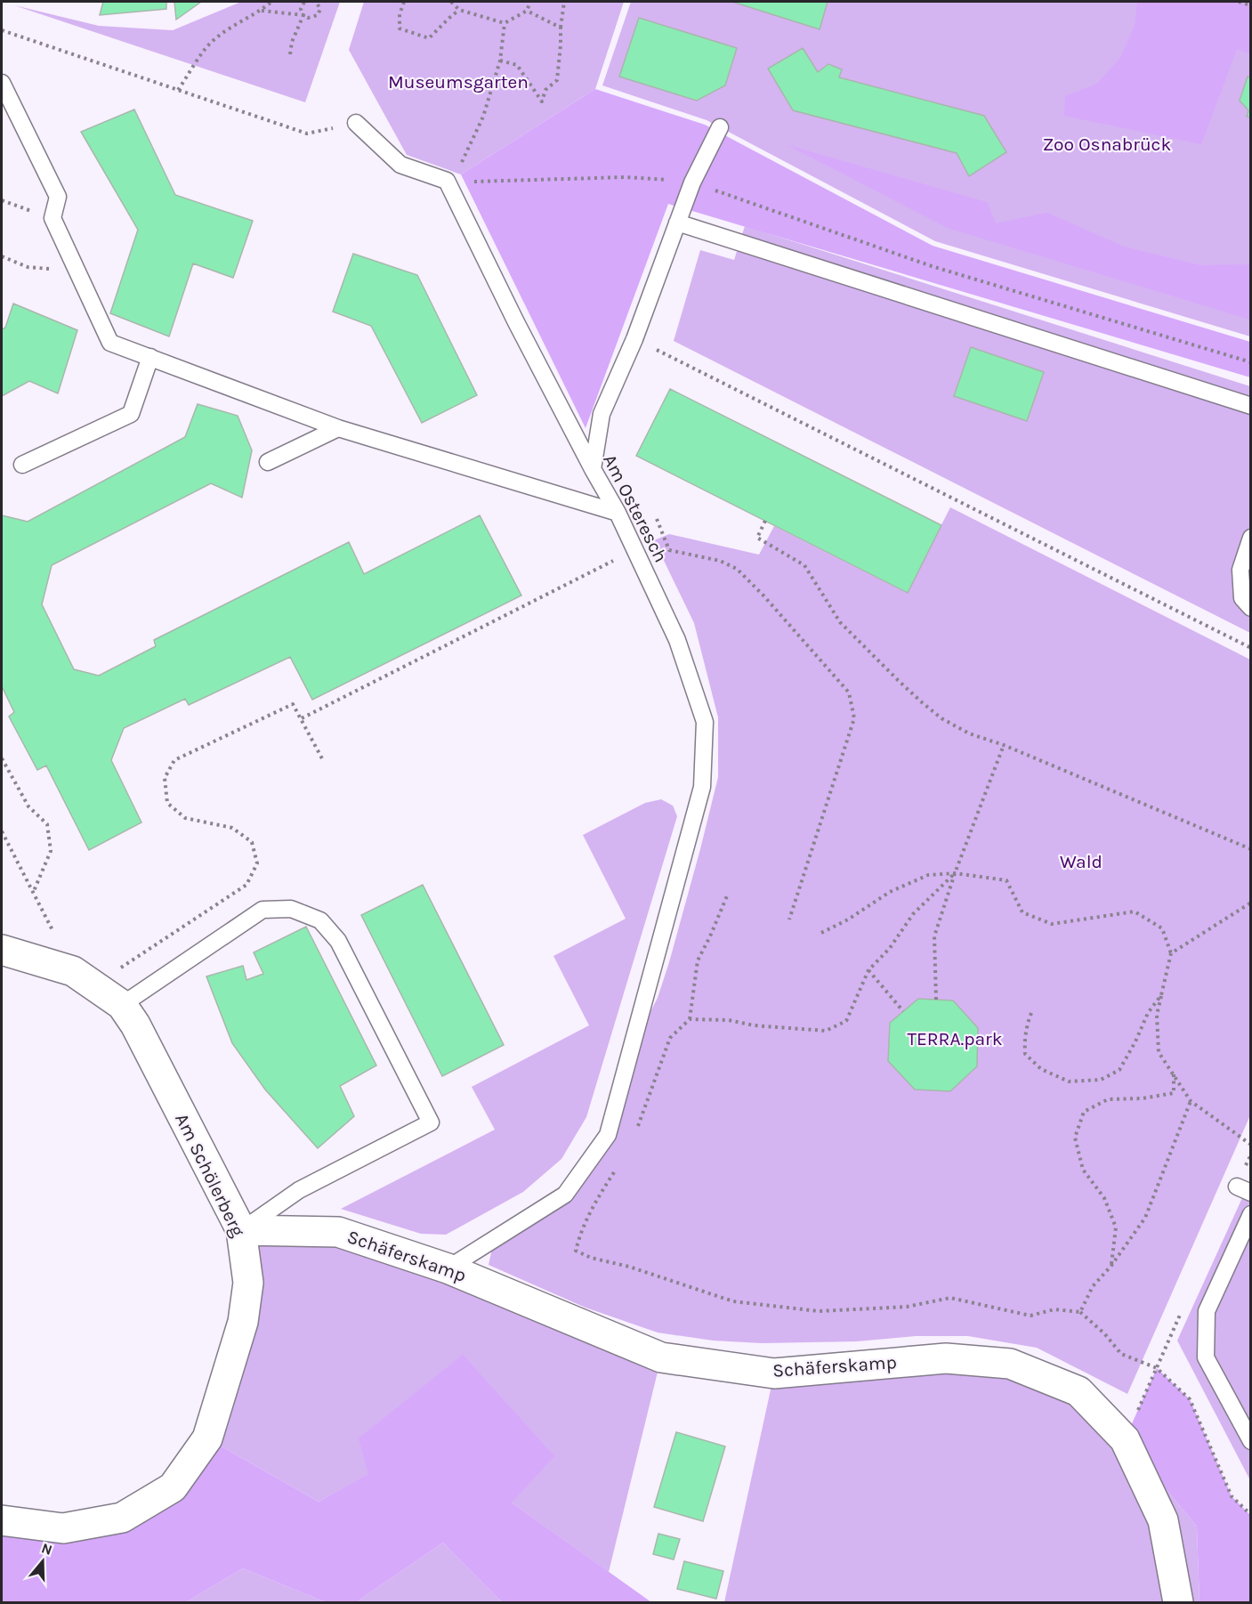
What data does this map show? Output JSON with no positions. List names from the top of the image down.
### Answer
{
  "streets": {
    "street": ["Am Schölerberg", "Schäferskamp"],
    "lane": ["Am Osteresch"]
  },
  "crossings": [
    ["Am Osteresch", "Schäferskamp"],
    ["Am Schölerberg", "Schäferskamp"]
  ],
  "parks": [
    "Museumsgarten",
    "Zoo Osnabrück",
    "Wald",
    "TERRA.park"
  ],
  "north": "top"
}
